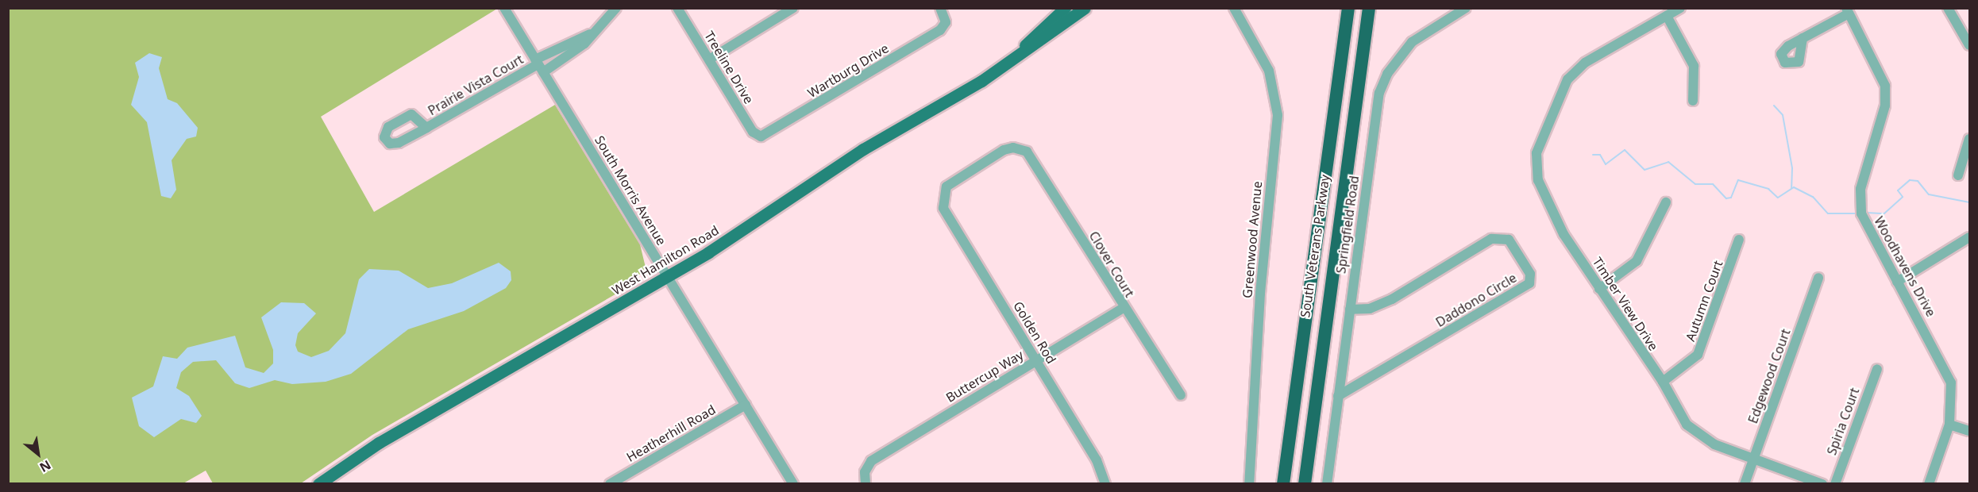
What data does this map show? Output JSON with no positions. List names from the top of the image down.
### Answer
{
  "streets": {
    "highway": ["South Veterans Parkway"],
    "main road": ["West Hamilton Road"],
    "street": [
      "Treeline Drive",
      "Wartburg Drive",
      "Prairie Vista Court",
      "South Morris Avenue",
      "Springfield Road",
      "Greenwood Avenue",
      "Clover Court",
      "Woodhavens Drive",
      "Daddono Circle",
      "Autumn Court",
      "Timber View Drive",
      "Golden Rod",
      "Buttercup Way",
      "Edgewood Court",
      "Spiria Court",
      "Heatherhill Road"
    ]
  },
  "crossings": [
    ["Treeline Drive", "Wartburg Drive"],
    ["Prairie Vista Court", "South Morris Avenue"],
    ["South Morris Avenue", "West Hamilton Road"],
    ["South Morris Avenue", "Heatherhill Road"],
    ["Springfield Road", "Daddono Circle"],
    ["Clover Court", "Golden Rod"],
    ["Clover Court", "Buttercup Way"],
    ["Autumn Court", "Timber View Drive"],
    ["Timber View Drive", "Edgewood Court"],
    ["Golden Rod", "Buttercup Way"]
  ],
  "north": "bottom right"
}
